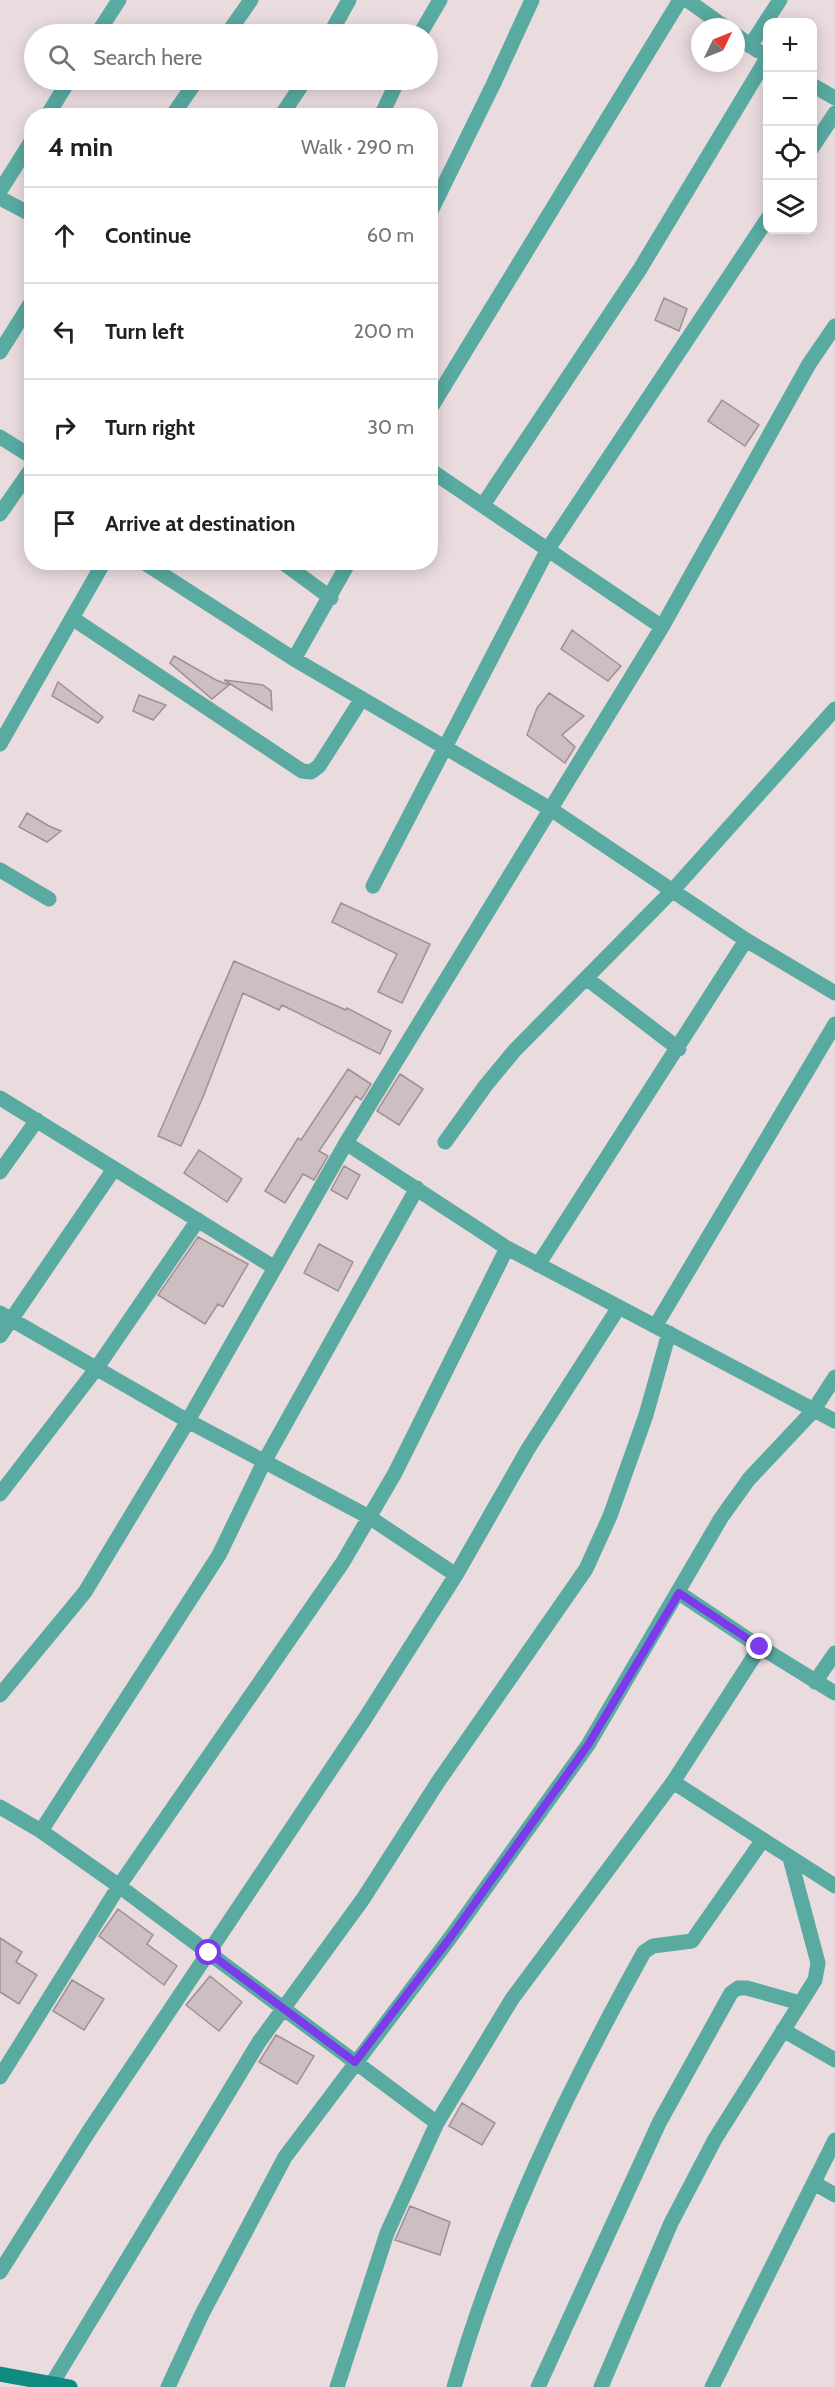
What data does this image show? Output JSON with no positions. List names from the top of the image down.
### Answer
{
  "north": "top right",
  "page": {
    "map_buttons": ["+", "−"],
    "search": "Search here",
    "heading": ["4 min", "Walk · 290 m"],
    "list": [
      ["Continue", "60 m"],
      ["Turn left", "200 m"],
      ["Turn right", "30 m"],
      "Arrive at destination"
    ]
  }
}
